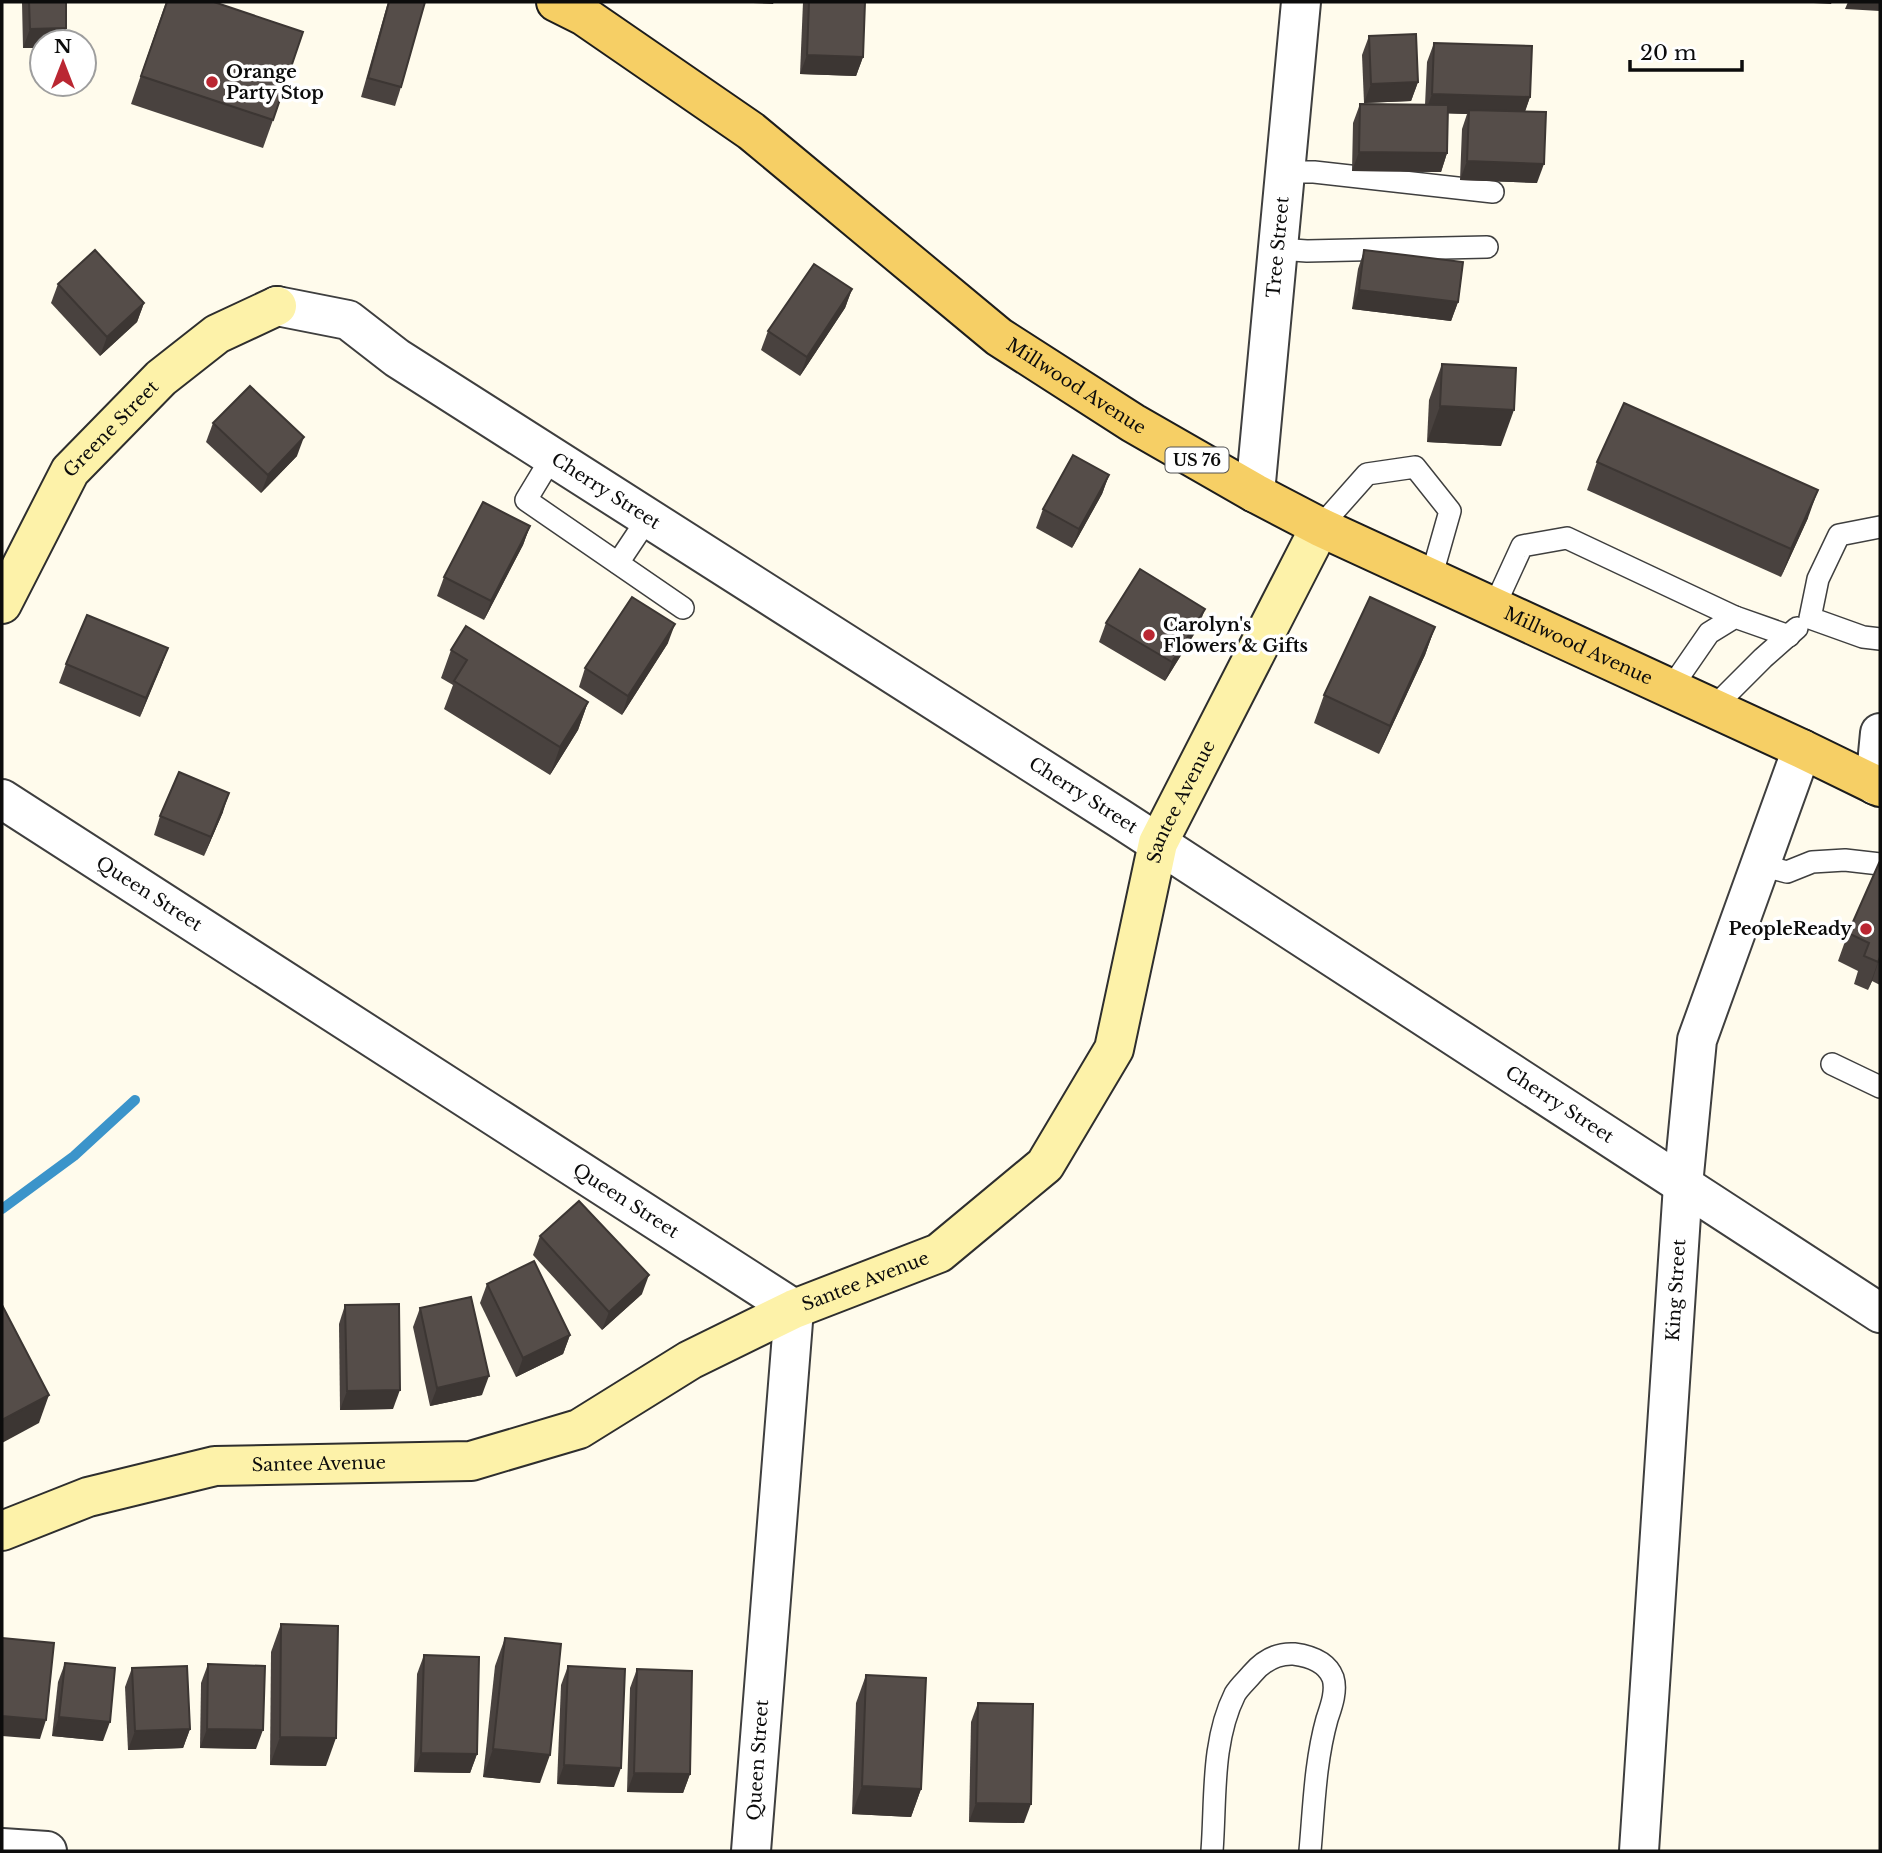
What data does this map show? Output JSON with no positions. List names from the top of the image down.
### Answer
{
  "streets": {
    "main road": ["Millwood Avenue", "US 76"],
    "street": [
      "Tree Street",
      "Greene Street",
      "Cherry Street",
      "Santee Avenue",
      "Queen Street",
      "King Street"
    ]
  },
  "crossings": [
    ["Tree Street", "Millwood Avenue"],
    ["Millwood Avenue", "Santee Avenue"],
    ["Millwood Avenue", "King Street"],
    ["Greene Street", "Cherry Street"],
    ["Cherry Street", "Santee Avenue"],
    ["Cherry Street", "King Street"],
    ["Santee Avenue", "Queen Street"]
  ],
  "places": ["Orange Party Stop", "Carolyn's Flowers & Gifts", "PeopleReady"],
  "scale_bar": "20 m",
  "north": "top"
}
